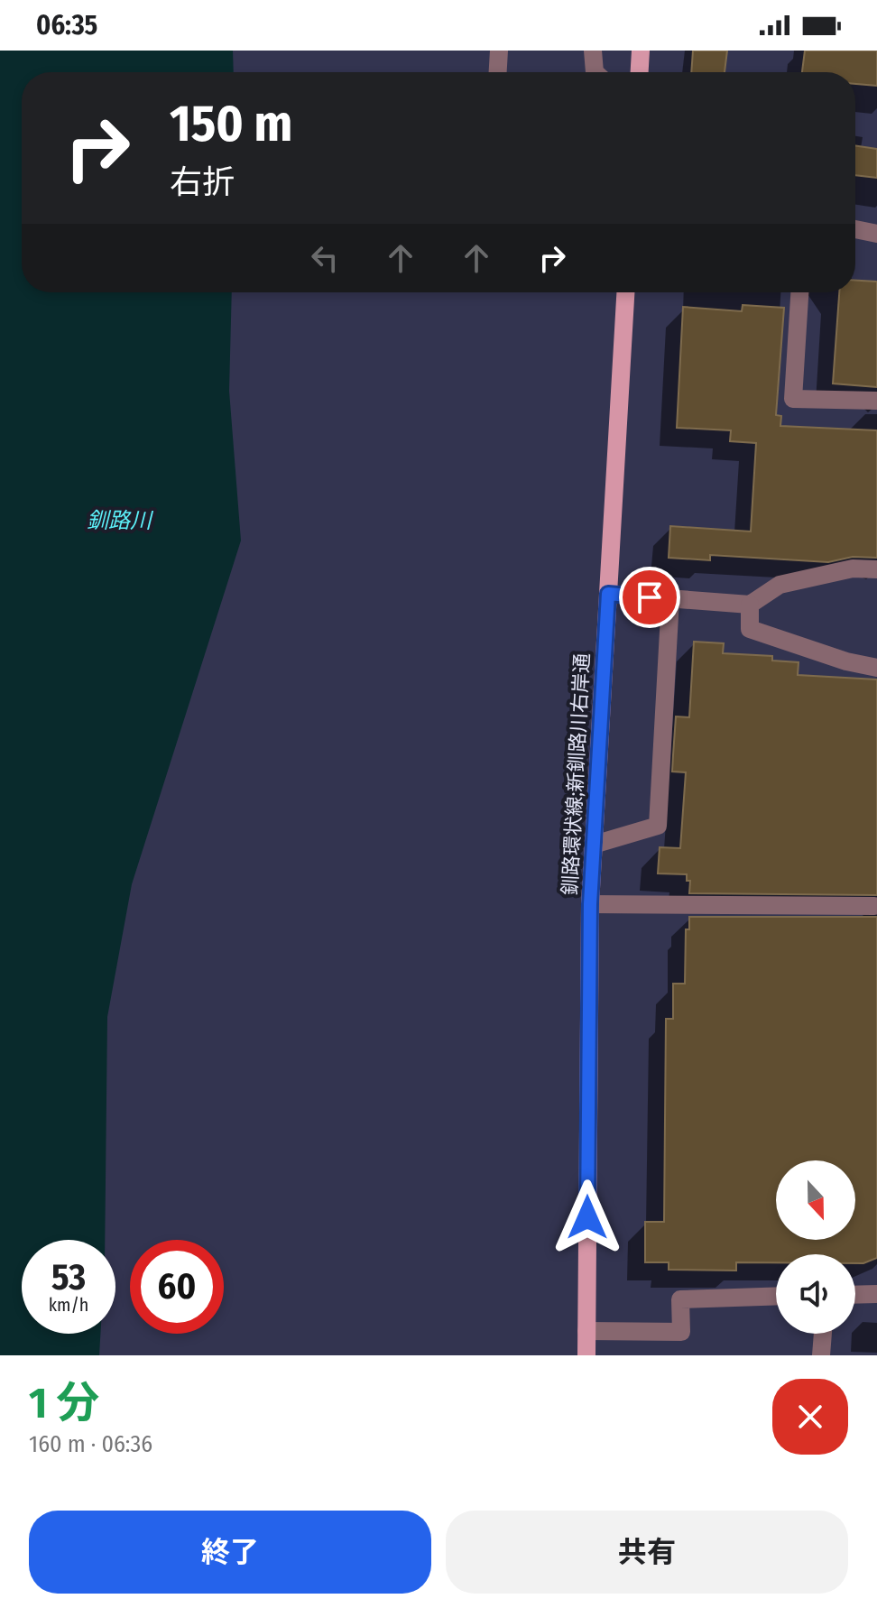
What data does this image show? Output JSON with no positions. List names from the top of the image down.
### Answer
{
  "streets": {
    "main road": ["釧路環状線;新釧路川右岸通"]
  },
  "water": ["釧路川"],
  "north": "bottom",
  "page": {
    "status": "06:35",
    "turn": ["150 m", "右折"],
    "speed": "53 km/h",
    "limit": "60",
    "heading": ["1 分", "160 m · 06:36"],
    "buttons": ["終了", "共有"]
  }
}
